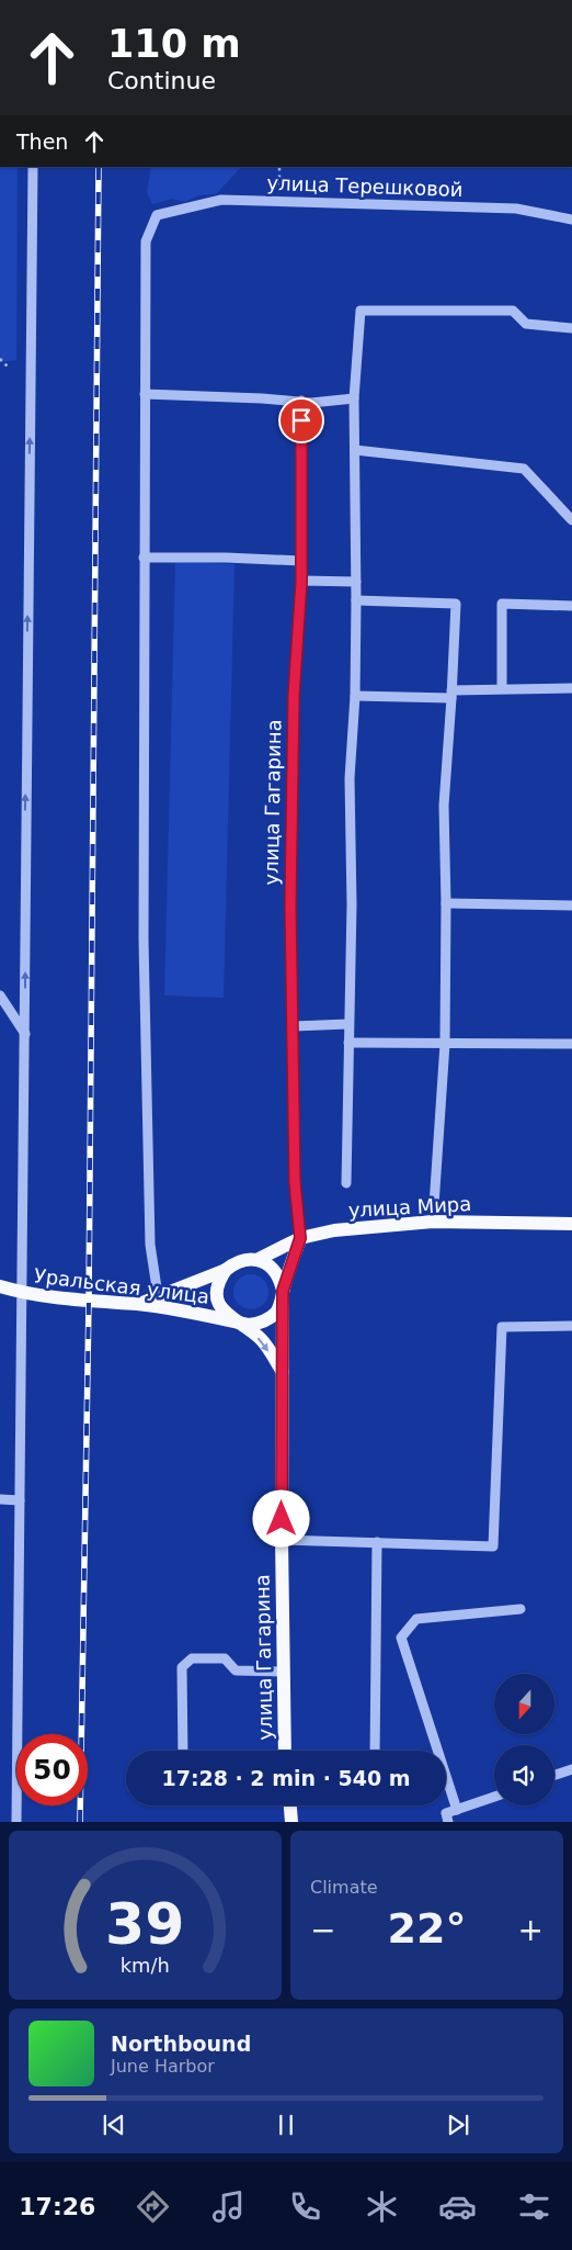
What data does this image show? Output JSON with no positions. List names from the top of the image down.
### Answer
{
  "streets": {
    "main road": ["улица Гагарина", "улица Мира", "Уральская улица"],
    "street": ["улица Терешковой"]
  },
  "crossings": [
    ["улица Гагарина", "улица Мира"],
    ["улица Гагарина", "Уральская улица"],
    ["улица Мира", "Уральская улица"]
  ],
  "north": "bottom",
  "page": {
    "turn": ["110 m", "Continue"],
    "then": "Then",
    "limit": "50",
    "trip": "17:28 · 2 min · 540 m",
    "tile": "Climate",
    "heat": ["−", "22°", "+"],
    "song": ["Northbound", "June Harbor"],
    "tabs": "17:26",
    "gauge": ["39", "km/h"]
  }
}
